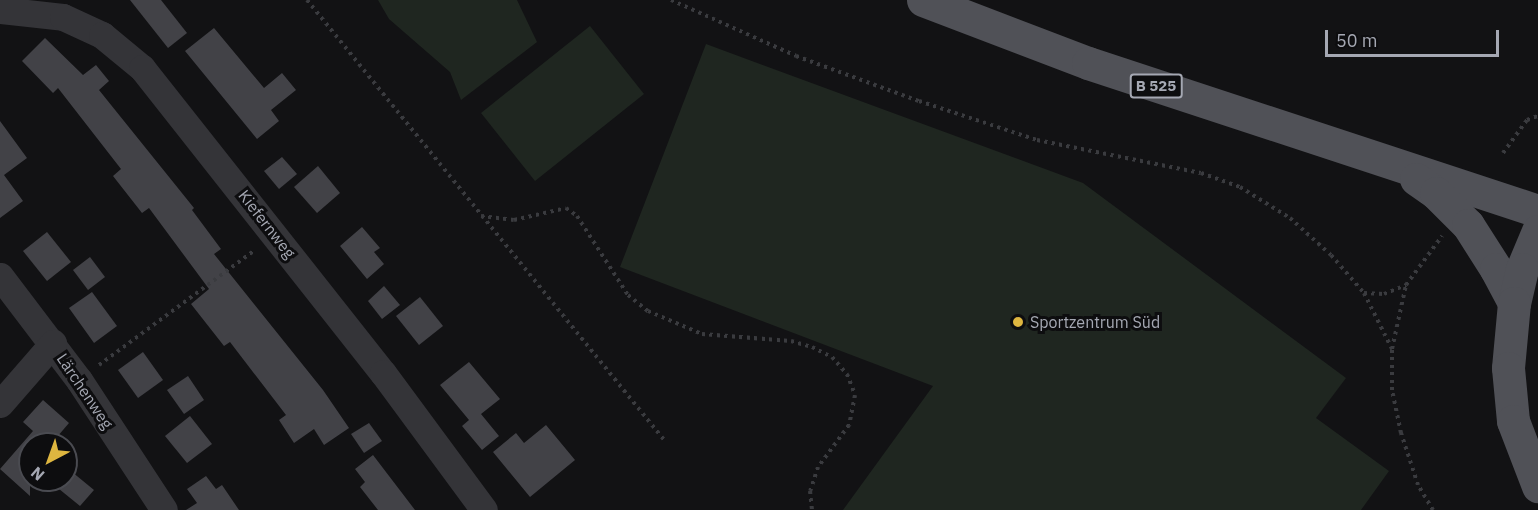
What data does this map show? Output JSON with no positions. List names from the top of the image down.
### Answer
{
  "streets": {
    "main road": ["B 525"],
    "street": ["Kiefernweg", "Lärchenweg"]
  },
  "places": ["Sportzentrum Süd"],
  "scale_bar": "50 m",
  "north": "bottom left"
}
